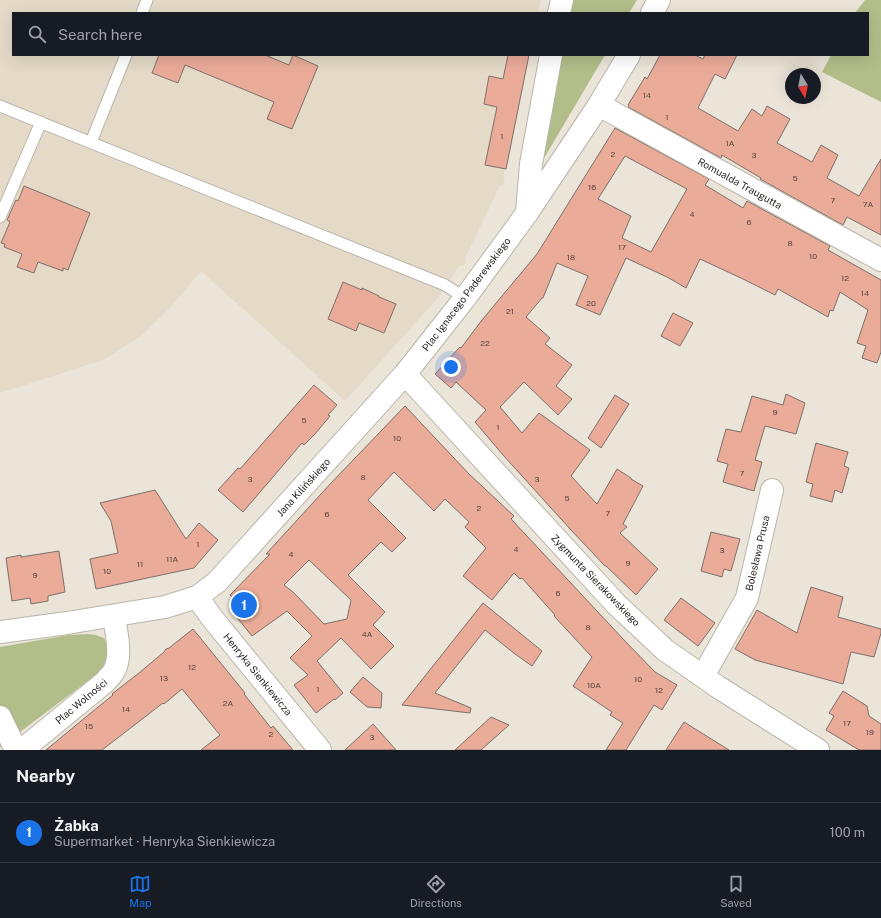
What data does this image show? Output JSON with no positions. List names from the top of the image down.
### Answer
{
  "streets": {
    "street": [
      "Romualda Traugutta",
      "Plac Ignacego Paderewskiego",
      "Jana Kilińskiego",
      "Bolesława Prusa",
      "Zygmunta Sierakowskiego",
      "Henryka Sienkiewicza",
      "Plac Wolności"
    ]
  },
  "crossings": [
    ["Romualda Traugutta", "Plac Ignacego Paderewskiego"],
    ["Plac Ignacego Paderewskiego", "Jana Kilińskiego"],
    ["Plac Ignacego Paderewskiego", "Zygmunta Sierakowskiego"],
    ["Jana Kilińskiego", "Zygmunta Sierakowskiego"],
    ["Jana Kilińskiego", "Henryka Sienkiewicza"],
    ["Bolesława Prusa", "Zygmunta Sierakowskiego"]
  ],
  "house_numbers": [
    "14",
    "1",
    "1",
    "1A",
    "2",
    "3",
    "5",
    "16",
    "7",
    "7A",
    "4",
    "6",
    "8",
    "17",
    "10",
    "18",
    "12",
    "14",
    "20",
    "21",
    "22",
    "9",
    "5",
    "1",
    "10",
    "7",
    "8",
    "3",
    "3",
    "5",
    "2",
    "7",
    "6",
    "1",
    "4",
    "3",
    "4",
    "11A",
    "9",
    "11",
    "10",
    "9",
    "6",
    "8",
    "4A",
    "12",
    "13",
    "10",
    "10A",
    "1",
    "12",
    "2A",
    "14",
    "17",
    "15",
    "19",
    "2",
    "3"
  ],
  "north": "bottom",
  "page": {
    "search": "Search here",
    "pins": "1",
    "heading": "Nearby",
    "list": [
      {
        "mark": "1",
        "name": "Żabka",
        "note": "Supermarket · Henryka Sienkiewicza",
        "value": "100 m"
      }
    ],
    "nav": ["Map", "Directions", "Saved"]
  }
}
